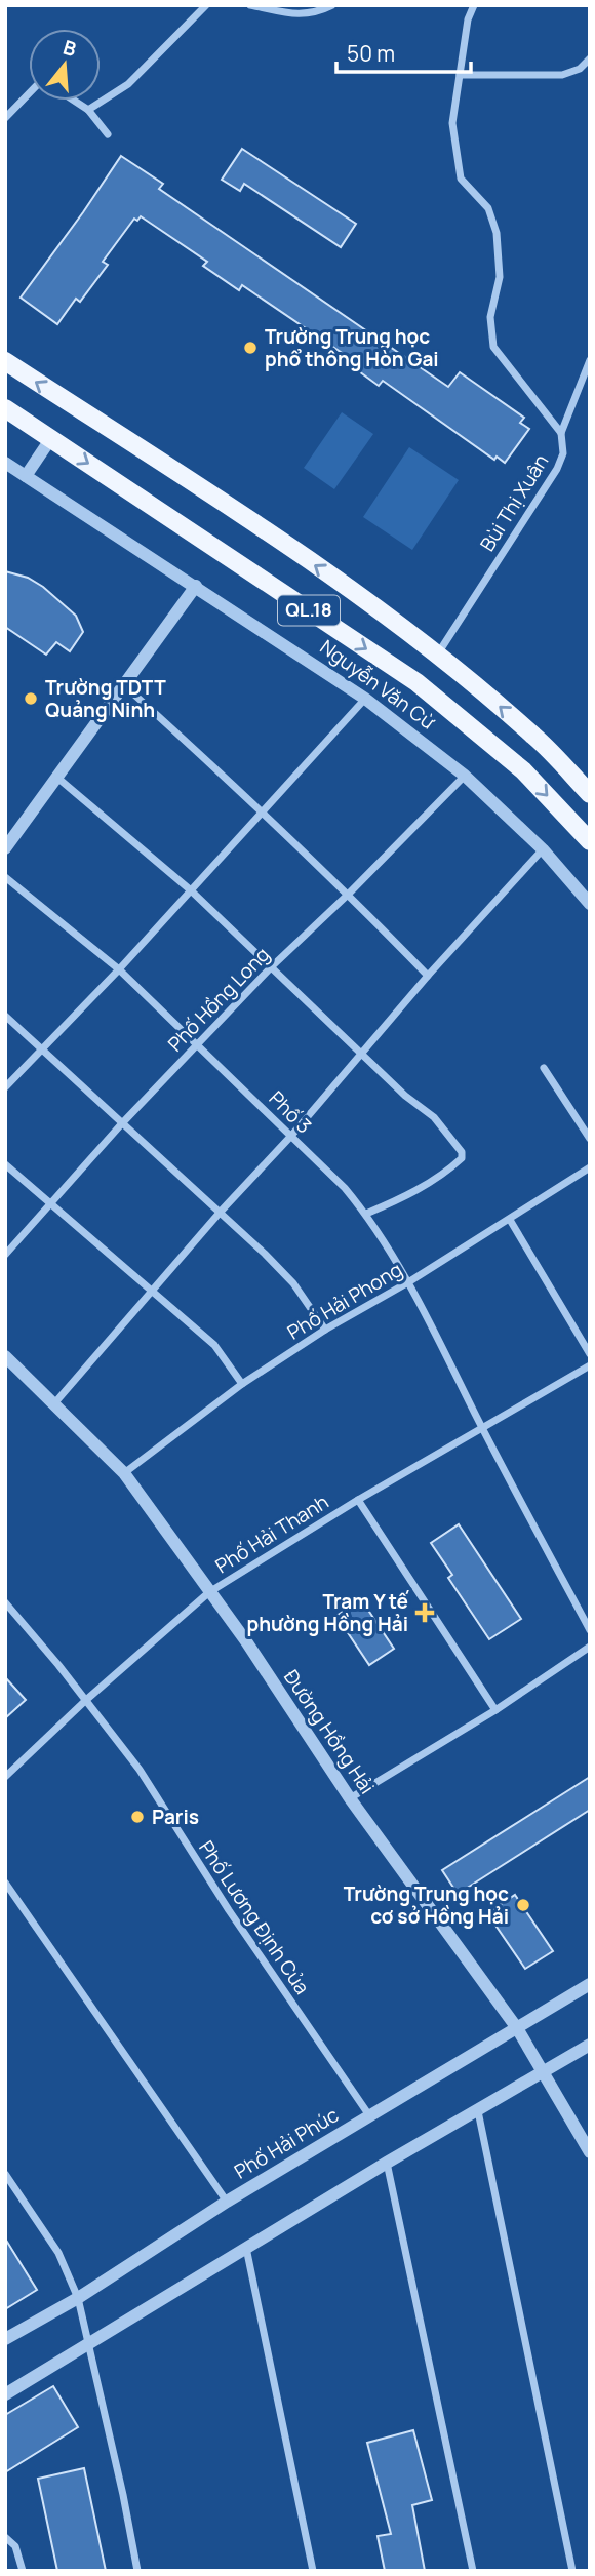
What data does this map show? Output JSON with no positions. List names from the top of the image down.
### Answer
{
  "streets": {
    "main road": ["QL.18", "Nguyễn Văn Cừ"],
    "street": [
      "Bùi Thị Xuân",
      "Phố Hồng Long",
      "Phố 3",
      "Phố Hải Phong",
      "Phố Hải Thanh",
      "Đường Hồng Hải",
      "Phố Lương Định Của",
      "Phố Hải Phúc"
    ]
  },
  "crossings": [
    ["Bùi Thị Xuân", "QL.18"],
    ["Nguyễn Văn Cừ", "Phố Hồng Long"],
    ["Phố Hồng Long", "Phố 3"],
    ["Phố 3", "Phố Hải Phong"],
    ["Phố 3", "Phố Hải Thanh"],
    ["Phố Hải Phong", "Đường Hồng Hải"],
    ["Phố Hải Thanh", "Đường Hồng Hải"],
    ["Phố Hải Thanh", "Phố Lương Định Của"],
    ["Đường Hồng Hải", "Phố Hải Phúc"],
    ["Phố Lương Định Của", "Phố Hải Phúc"]
  ],
  "places": {
    "other": [
      "Trường Trung học phổ thông Hòn Gai",
      "Trường TDTT Quảng Ninh",
      "Paris",
      "Trường Trung học cơ sở Hồng Hải"
    ],
    "health": ["Trạm Y tế phường Hồng Hải"]
  },
  "scale_bar": "50 m",
  "north": "top"
}
